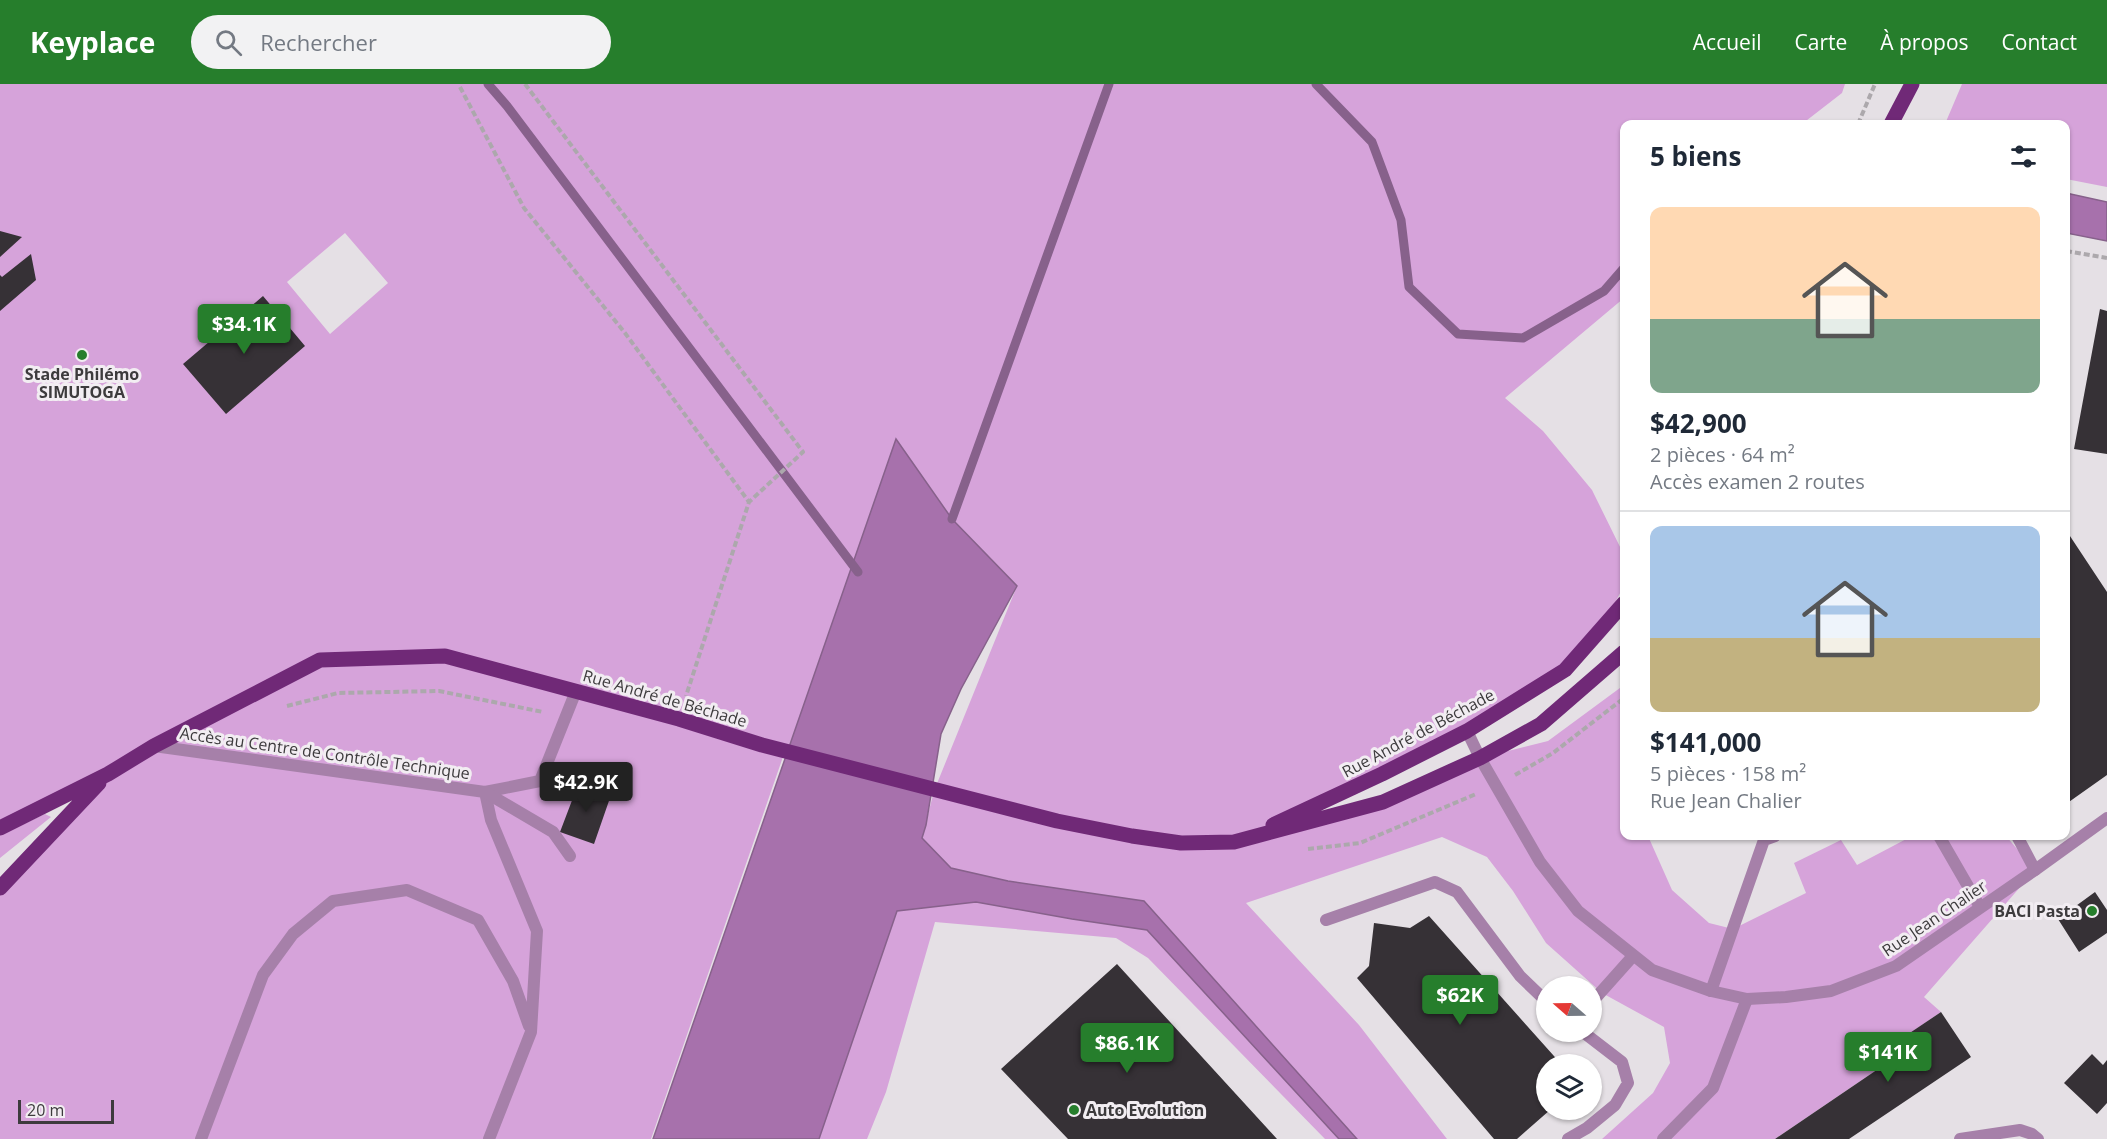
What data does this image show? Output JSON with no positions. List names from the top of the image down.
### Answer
{
  "streets": {
    "main road": ["Rue André de Béchade"],
    "street": ["Accès au Centre de Contrôle Technique", "Rue Jean Chalier"]
  },
  "crossings": [
    ["Rue André de Béchade", "Accès au Centre de Contrôle Technique"],
    ["Rue André de Béchade", "Rue Jean Chalier"]
  ],
  "places": ["Stade Philémo SIMUTOGA", "BACI Pasta", "Auto Evolution"],
  "scale_bar": "20 m",
  "north": "left",
  "page": {
    "header": "Keyplace",
    "search": "Rechercher",
    "nav": [
      "Accueil",
      "Carte",
      "À propos",
      "Contact"
    ],
    "heading": "5 biens",
    "list": [
      {
        "name": "$42,900",
        "note": "2 pièces · 64 m² · Accès examen 2 routes"
      },
      {
        "name": "$141,000",
        "note": "5 pièces · 158 m² · Rue Jean Chalier"
      }
    ],
    "price": [
      "$34.1K",
      "$42.9K",
      "$62K",
      "$86.1K",
      "$141K"
    ],
    "scale": "20 m"
  }
}
